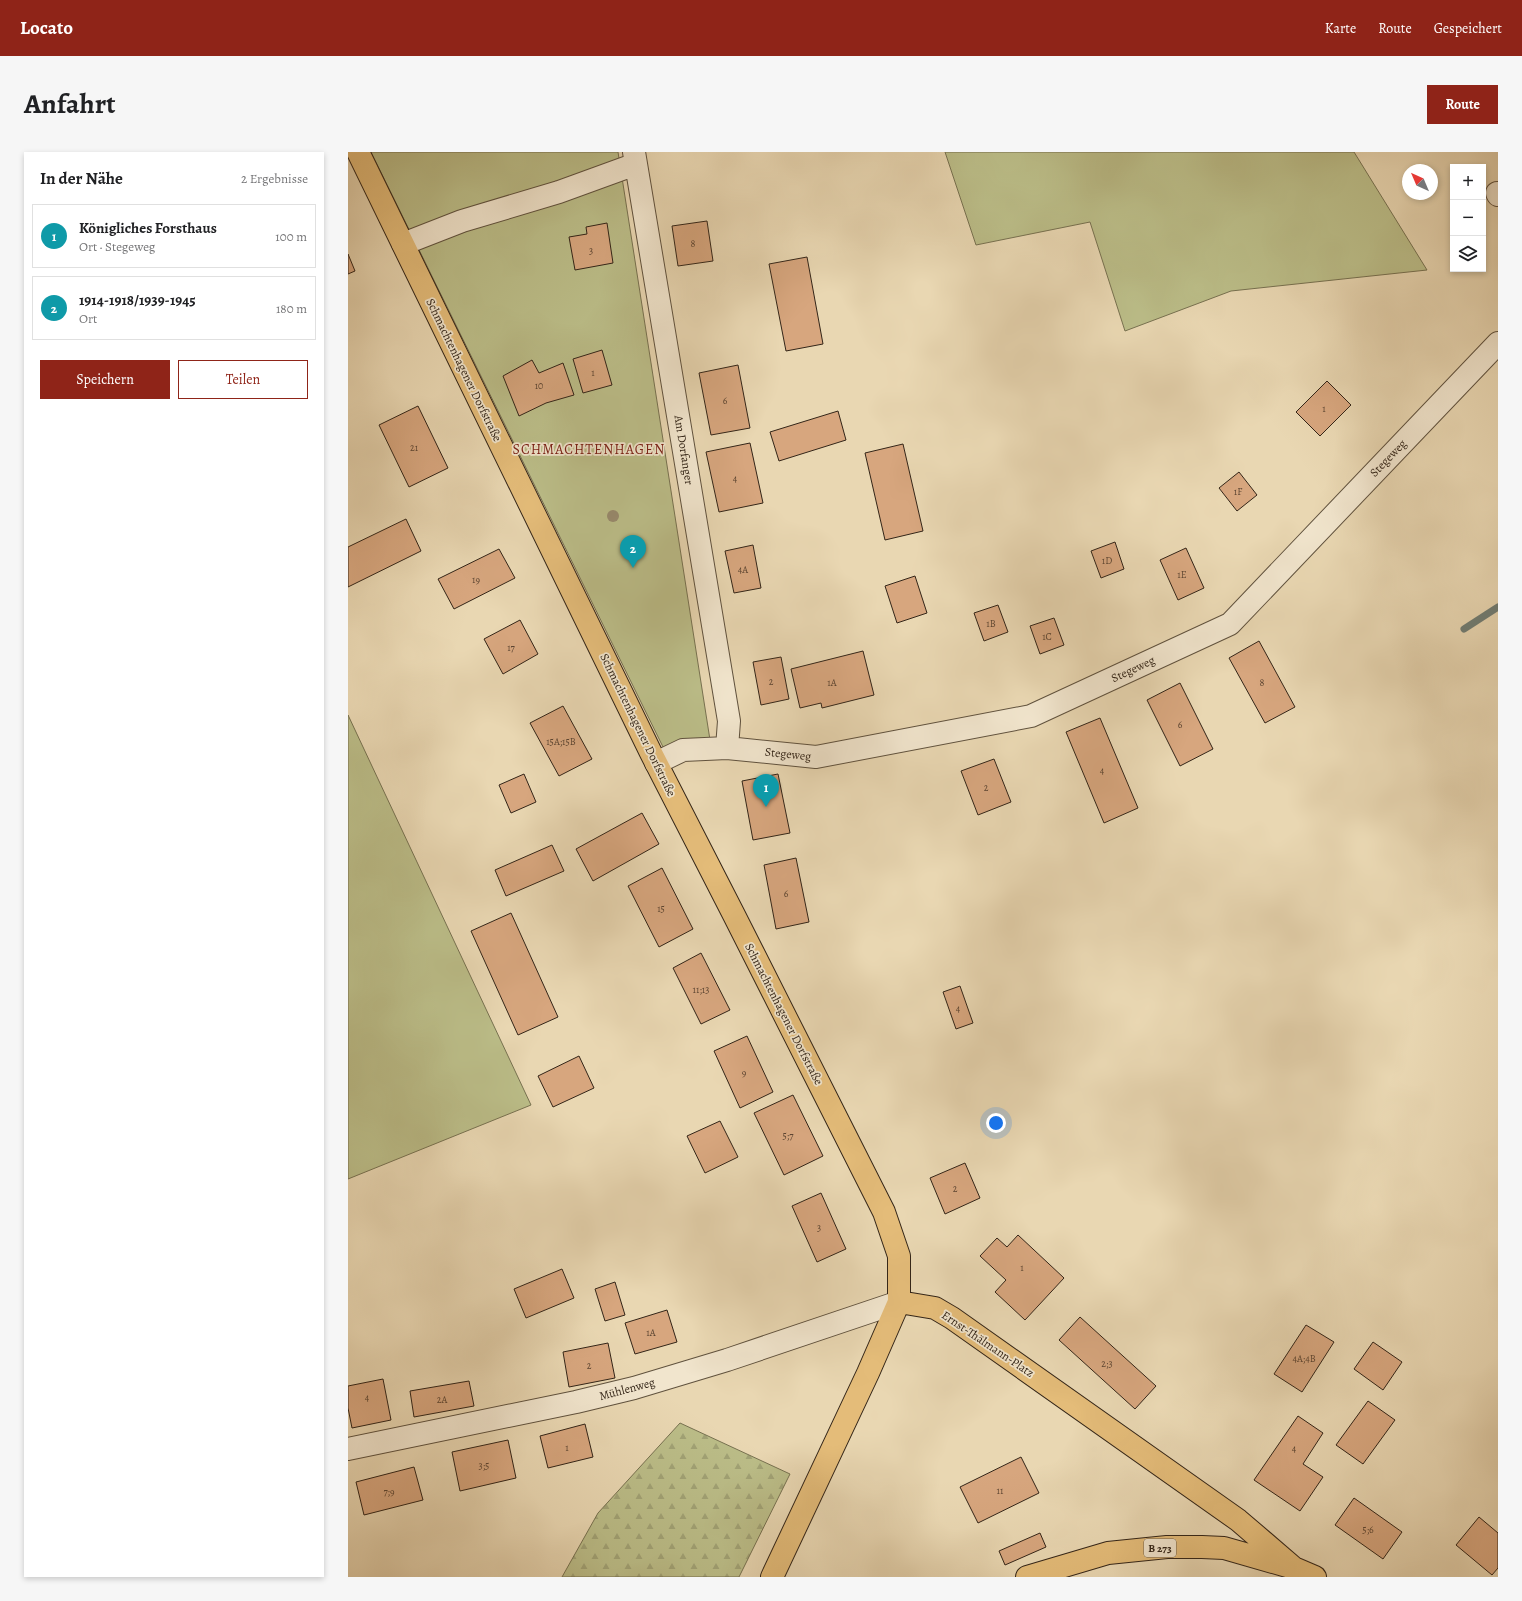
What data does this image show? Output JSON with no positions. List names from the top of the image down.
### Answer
{
  "streets": {
    "main road": ["Schmachtenhagener Dorfstraße", "Ernst-Thälmann-Platz", "B 273"],
    "street": ["Am Dorfanger", "Stegeweg", "Mühlenweg"]
  },
  "crossings": [
    ["Schmachtenhagener Dorfstraße", "Stegeweg"],
    ["Schmachtenhagener Dorfstraße", "Ernst-Thälmann-Platz"],
    ["Schmachtenhagener Dorfstraße", "Mühlenweg"],
    ["Am Dorfanger", "Stegeweg"],
    ["Ernst-Thälmann-Platz", "Mühlenweg"]
  ],
  "districts": ["SCHMACHTENHAGEN"],
  "house_numbers": [
    "8",
    "3",
    "1",
    "10",
    "6",
    "1",
    "21",
    "4",
    "1F",
    "1D",
    "4A",
    "1E",
    "19",
    "1B",
    "1C",
    "17",
    "2",
    "1A",
    "8",
    "6",
    "15A;15B",
    "4",
    "2",
    "6",
    "15",
    "11;13",
    "4",
    "9",
    "5;7",
    "2",
    "3",
    "1",
    "1A",
    "4A;4B",
    "2;3",
    "2",
    "4",
    "2A",
    "1",
    "4",
    "3;5",
    "11",
    "7;9",
    "5;6"
  ],
  "north": "top left",
  "page": {
    "header": "Locato",
    "nav": ["Karte", "Route", "Gespeichert"],
    "title": "Anfahrt",
    "buttons": [
      "Route",
      ["Speichern", "Teilen"]
    ],
    "heading": ["In der Nähe", "2 Ergebnisse"],
    "map_buttons": ["+", "−"],
    "list": [
      {
        "mark": "1",
        "name": "Königliches Forsthaus",
        "note": "Ort · Stegeweg",
        "value": "100 m"
      },
      {
        "mark": "2",
        "name": "1914-1918/1939-1945",
        "note": "Ort",
        "value": "180 m"
      }
    ],
    "pins": ["2", "1"]
  }
}
